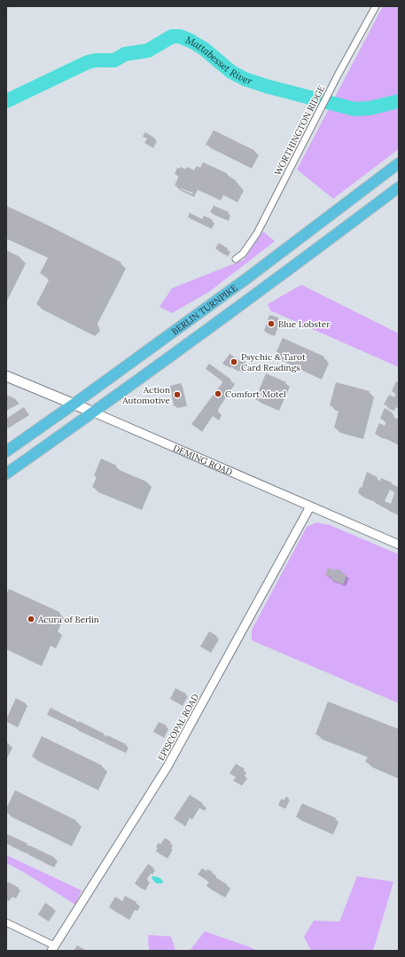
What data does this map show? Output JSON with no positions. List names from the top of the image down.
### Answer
{
  "streets": {
    "highway": ["BERLIN TURNPIKE"],
    "main road": ["DEMING ROAD"],
    "street": ["WORTHINGTON RIDGE", "EPISCOPAL ROAD"]
  },
  "crossings": [
    ["BERLIN TURNPIKE", "DEMING ROAD"],
    ["DEMING ROAD", "EPISCOPAL ROAD"]
  ],
  "water": ["Mattabesset River"],
  "places": [
    "Blue Lobster",
    "Psychic & Tarot Card Readings",
    "Comfort Motel",
    "Action Automotive",
    "Acura of Berlin"
  ]
}
